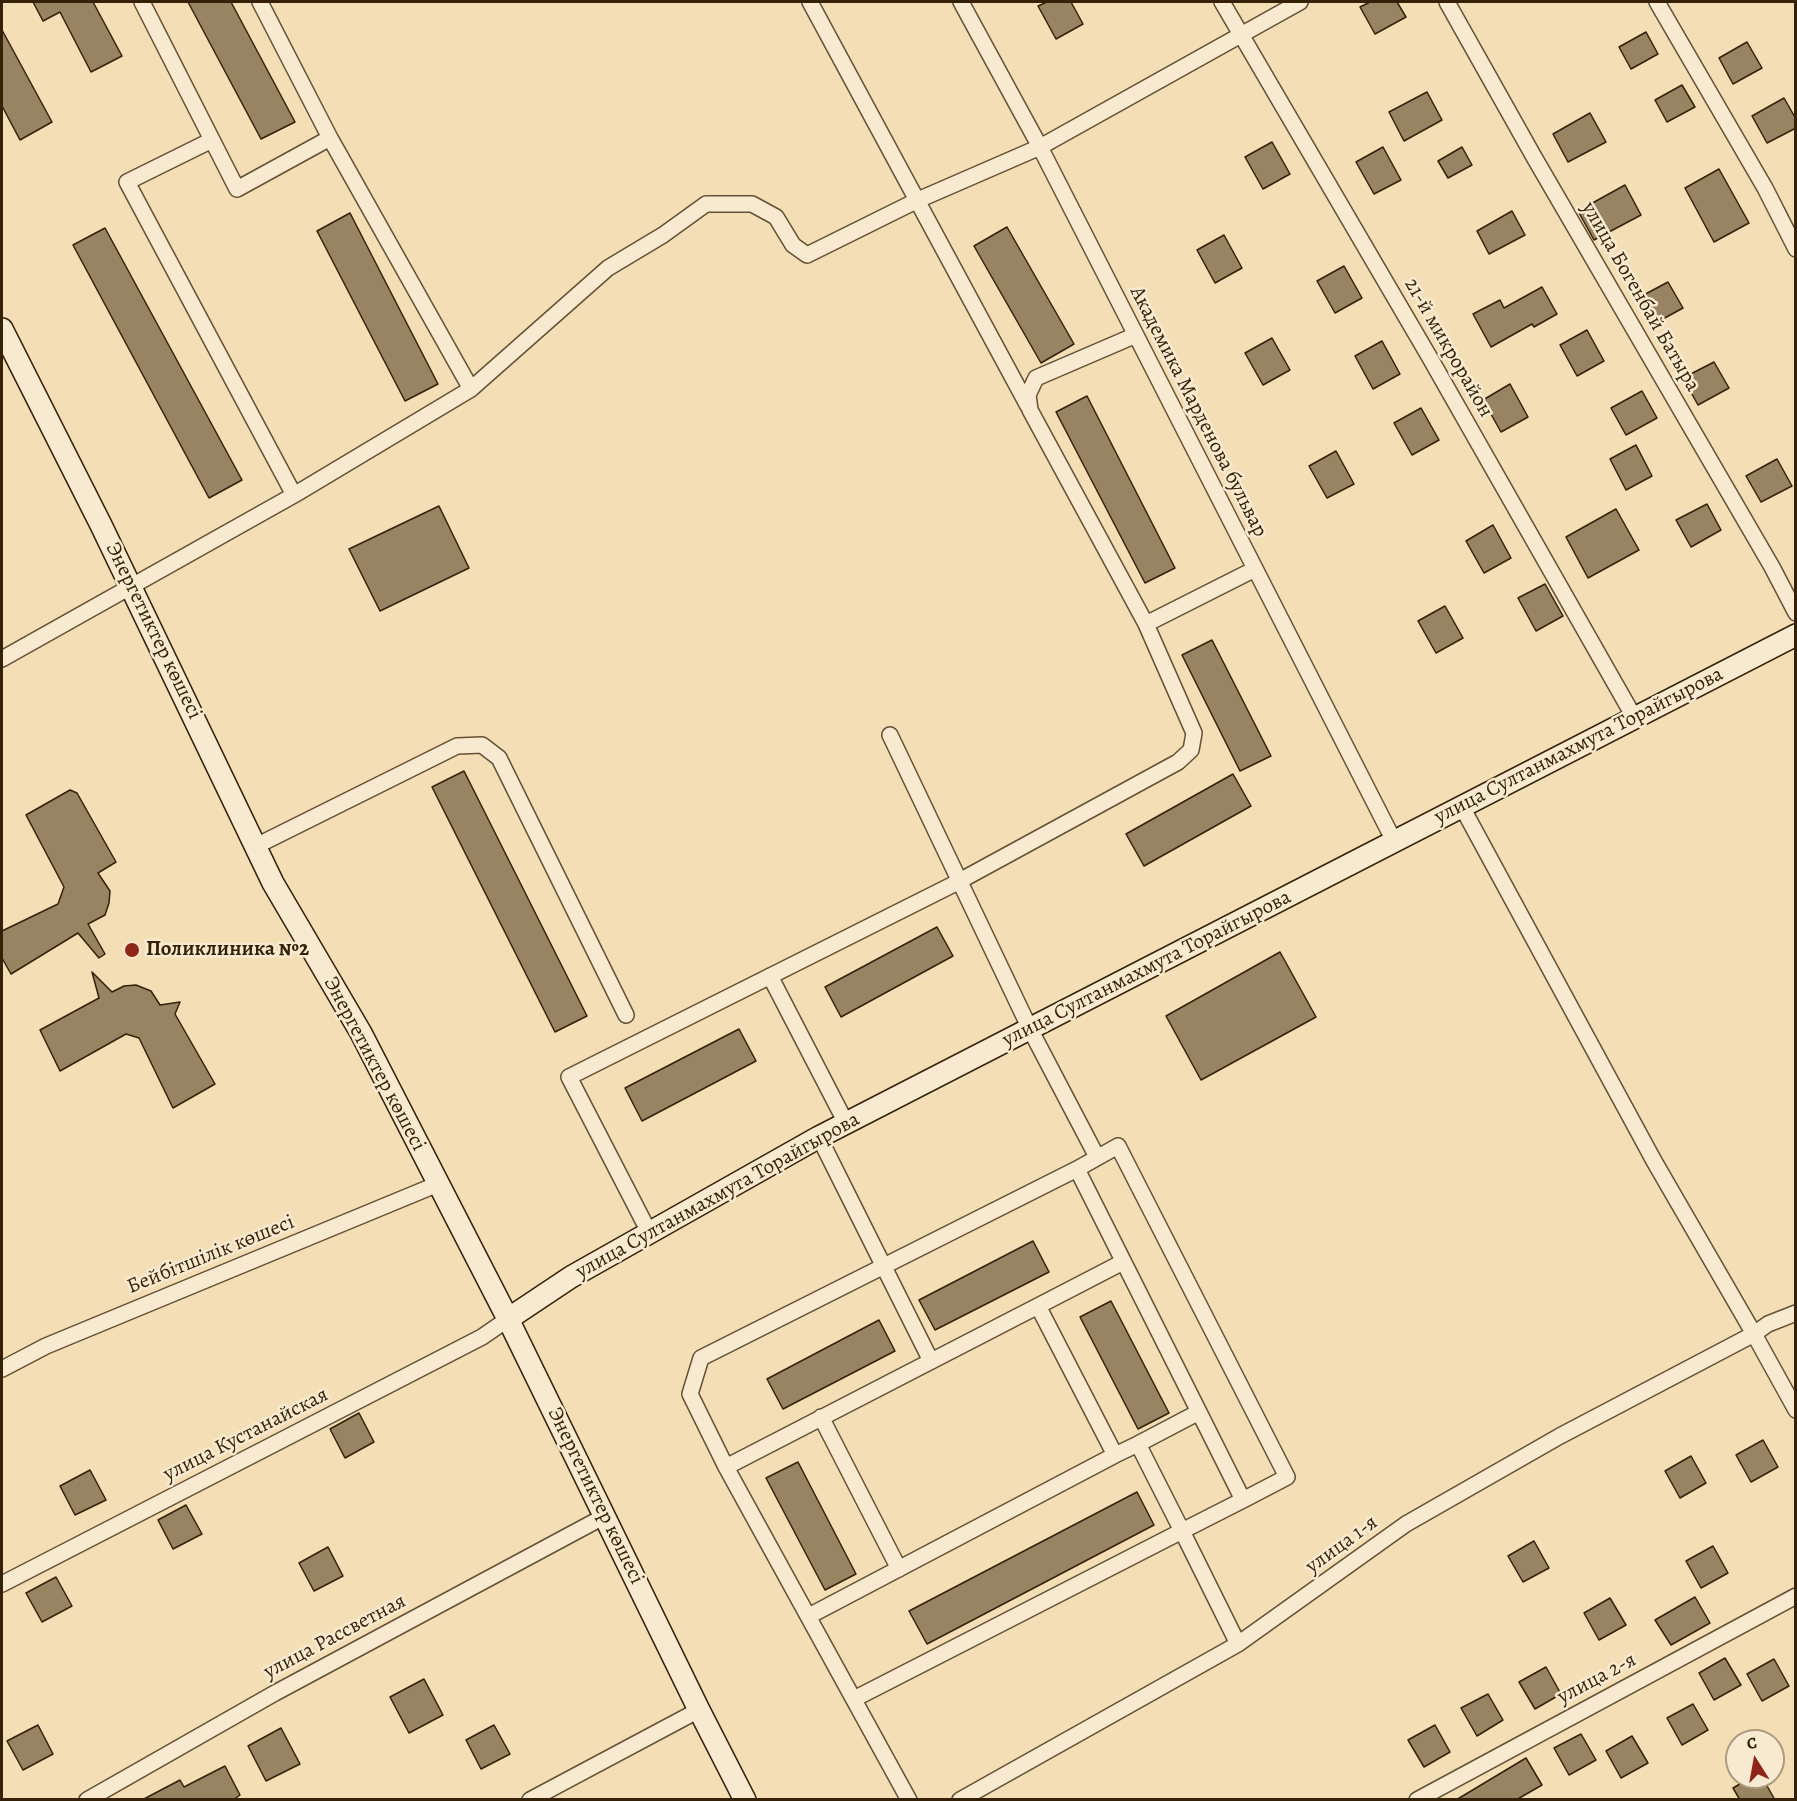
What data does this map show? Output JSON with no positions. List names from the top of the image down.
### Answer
{
  "streets": {
    "main road": ["Энергетиктер көшесі", "улица Султанмахмута Торайгырова"],
    "street": [
      "улица Богенбай Батыра",
      "21-й микрорайон",
      "Академика Марденова бульвар",
      "Бейбітшілік көшесі",
      "улица Кустанайская",
      "улица 1-я",
      "улица Рассветная",
      "улица 2-я"
    ]
  },
  "crossings": [
    ["21-й микрорайон", "улица Султанмахмута Торайгырова"],
    ["Академика Марденова бульвар", "улица Султанмахмута Торайгырова"],
    ["Энергетиктер көшесі", "улица Султанмахмута Торайгырова"],
    ["Энергетиктер көшесі", "Бейбітшілік көшесі"],
    ["Энергетиктер көшесі", "улица Кустанайская"],
    ["Энергетиктер көшесі", "улица Рассветная"],
    ["улица Султанмахмута Торайгырова", "улица Кустанайская"]
  ],
  "places": ["Поликлиника №2"],
  "north": "top"
}
